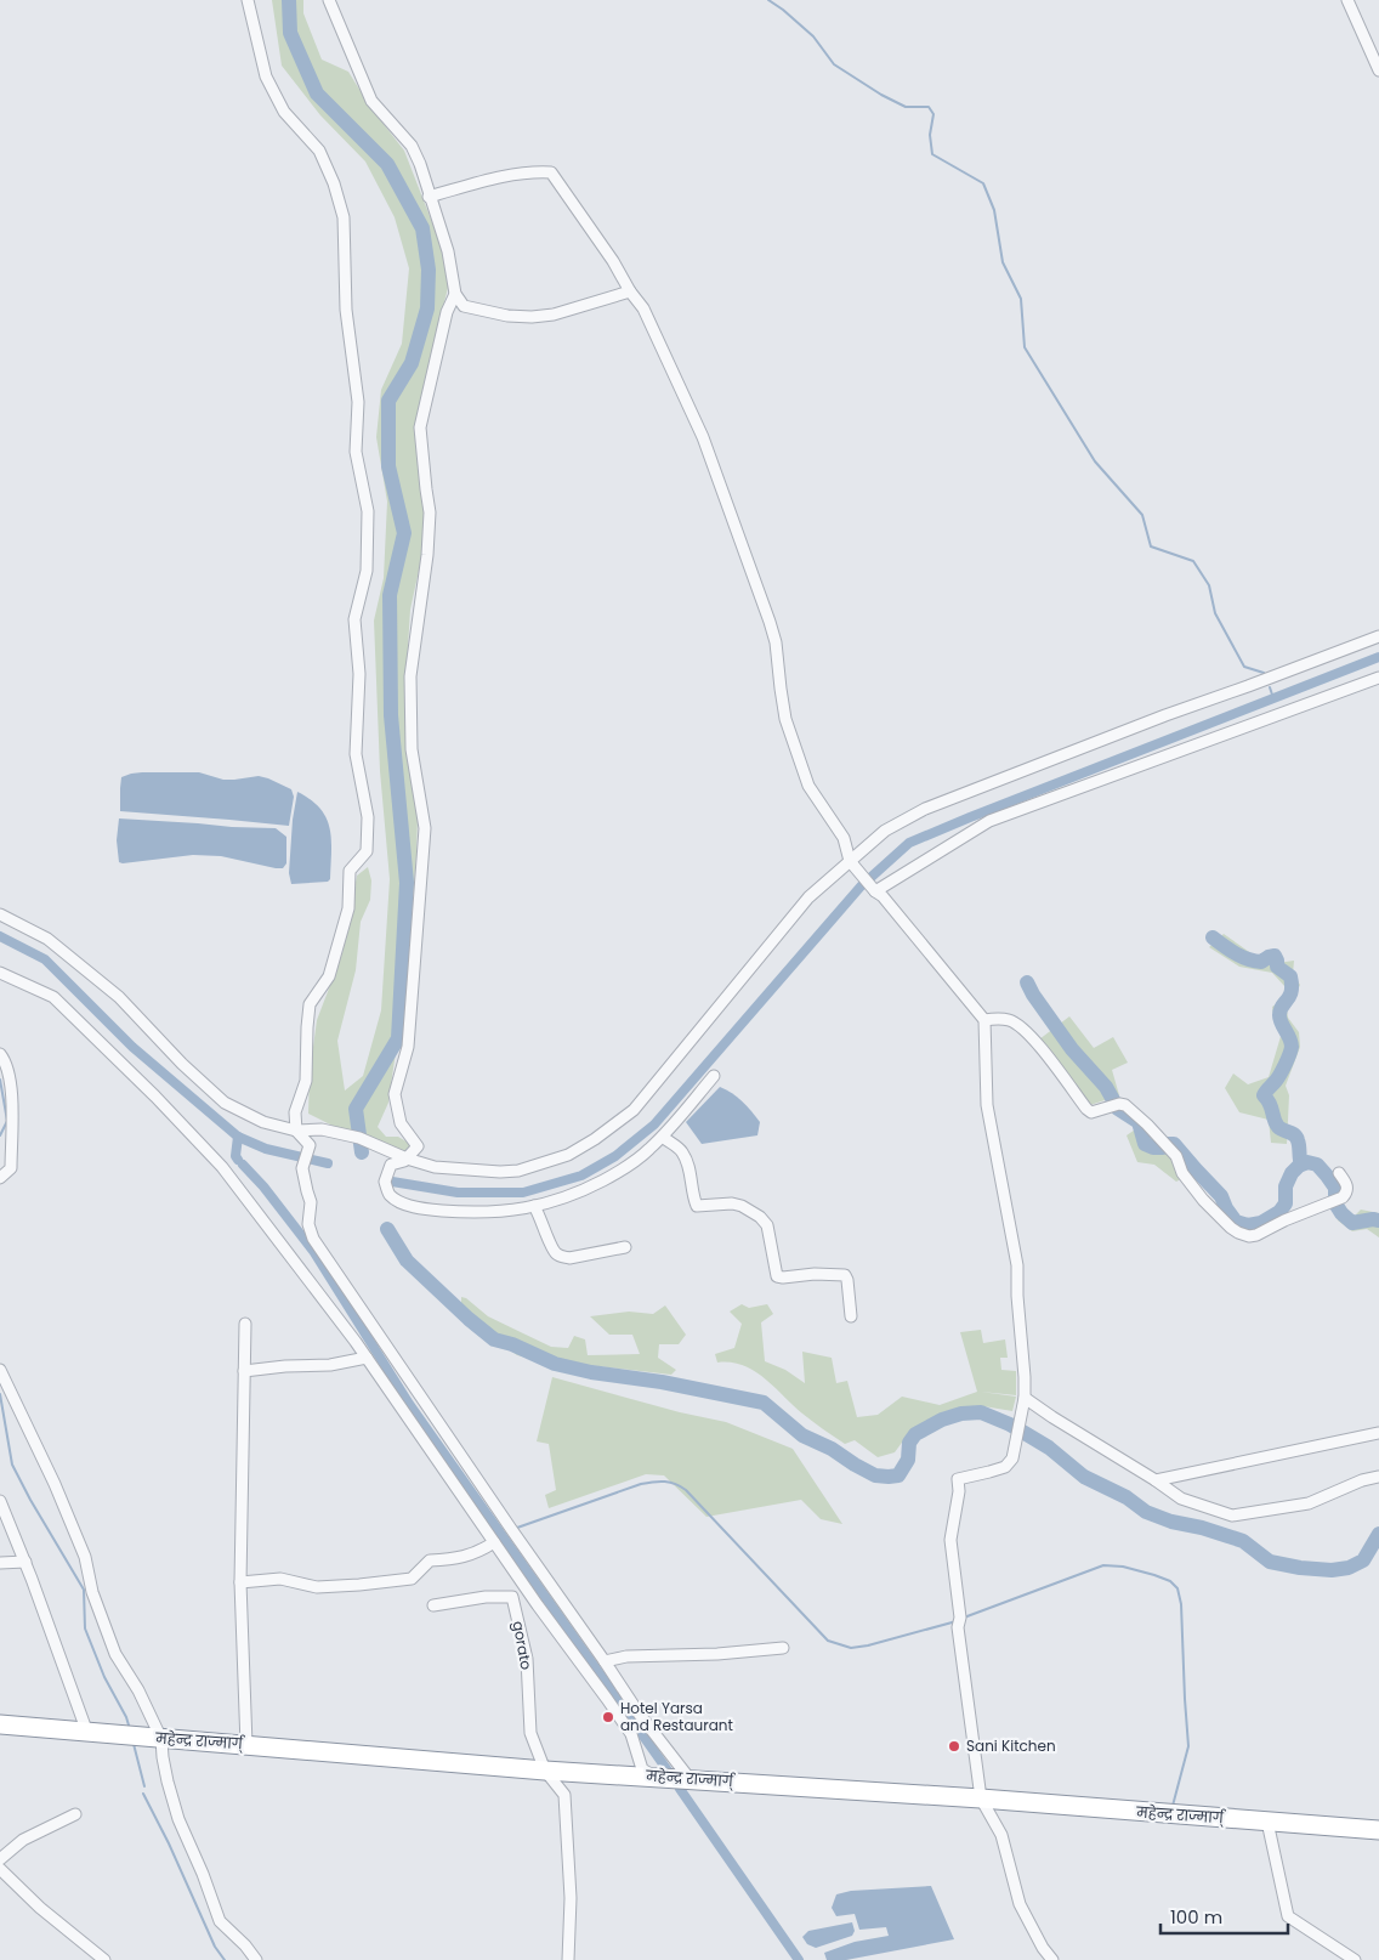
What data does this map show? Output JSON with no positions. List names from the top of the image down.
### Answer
{
  "streets": {
    "highway": ["महेन्द्र राज्मार्ग्"],
    "street": ["gorato"]
  },
  "crossings": [
    ["gorato", "महेन्द्र राज्मार्ग्"]
  ],
  "places": ["Hotel Yarsa and Restaurant", "Sani Kitchen"],
  "scale_bar": "100 m"
}
